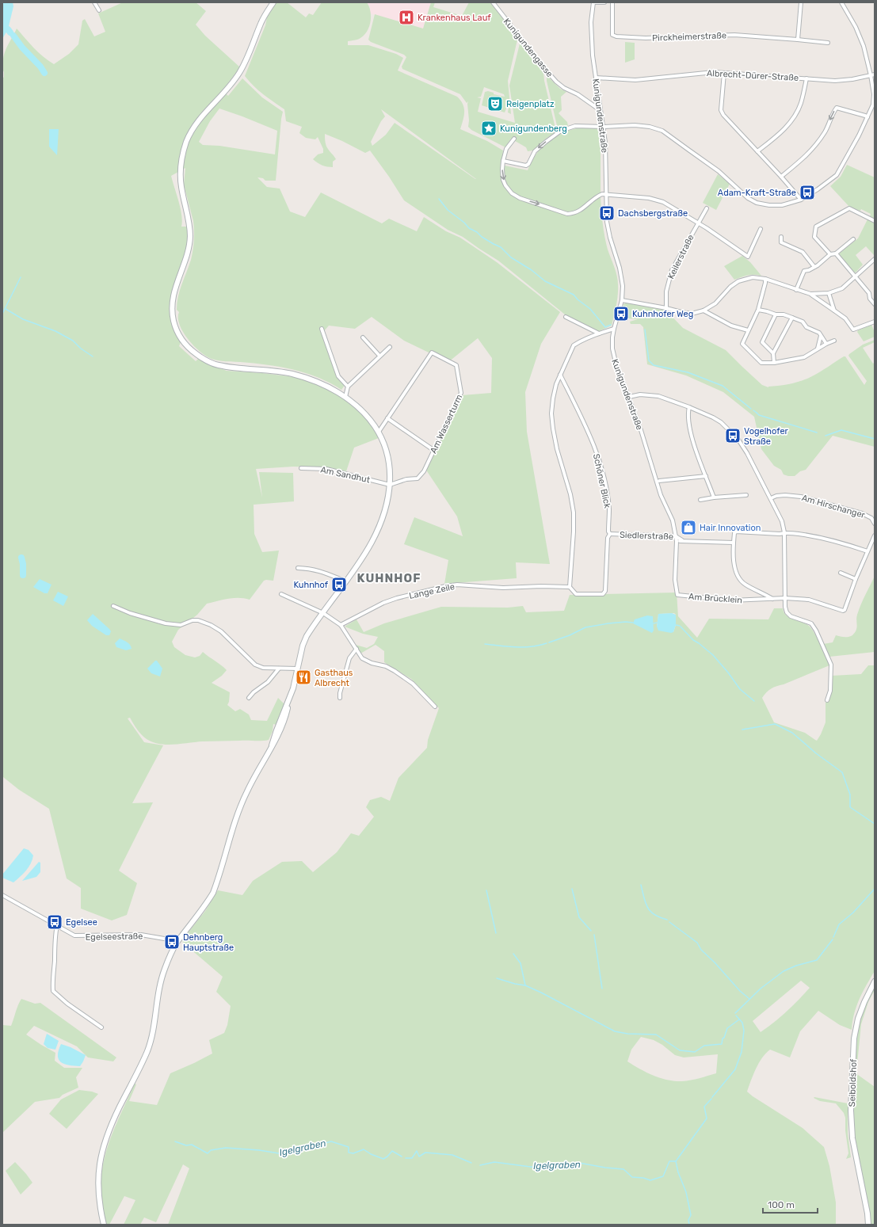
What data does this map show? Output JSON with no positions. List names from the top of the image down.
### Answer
{
  "streets": {
    "street": [
      "Pirckheimerstraße",
      "Kunigundengasse",
      "Albrecht-Dürer-Straße",
      "Kunigundenstraße",
      "Keilerstraße",
      "Am Wasserturm",
      "Am Sandhut",
      "Schöner Blick",
      "Am Hirschanger",
      "Siedlerstraße",
      "Lange Zeile",
      "Am Brücklein",
      "Egelseestraße",
      "Seiboldshof"
    ]
  },
  "crossings": [
    ["Kunigundengasse", "Kunigundenstraße"],
    ["Albrecht-Dürer-Straße", "Kunigundenstraße"],
    ["Kunigundenstraße", "Siedlerstraße"],
    ["Kunigundenstraße", "Am Brücklein"],
    ["Am Wasserturm", "Am Sandhut"],
    ["Schöner Blick", "Siedlerstraße"],
    ["Schöner Blick", "Lange Zeile"]
  ],
  "districts": ["KUHNHOF"],
  "water": ["Igelgraben"],
  "places": {
    "hospital": ["Krankenhaus Lauf"],
    "theatre": ["Reigenplatz"],
    "place": ["Kunigundenberg"],
    "bus stop": [
      "Adam-Kraft-Straße",
      "Dachsbergstraße",
      "Kuhnhofer Weg",
      "Vogelhofer Straße",
      "Kuhnhof",
      "Egelsee",
      "Dehnberg Hauptstraße"
    ],
    "shop": ["Hair Innovation"],
    "restaurant": ["Gasthaus Albrecht"]
  },
  "scale_bar": "100 m"
}
